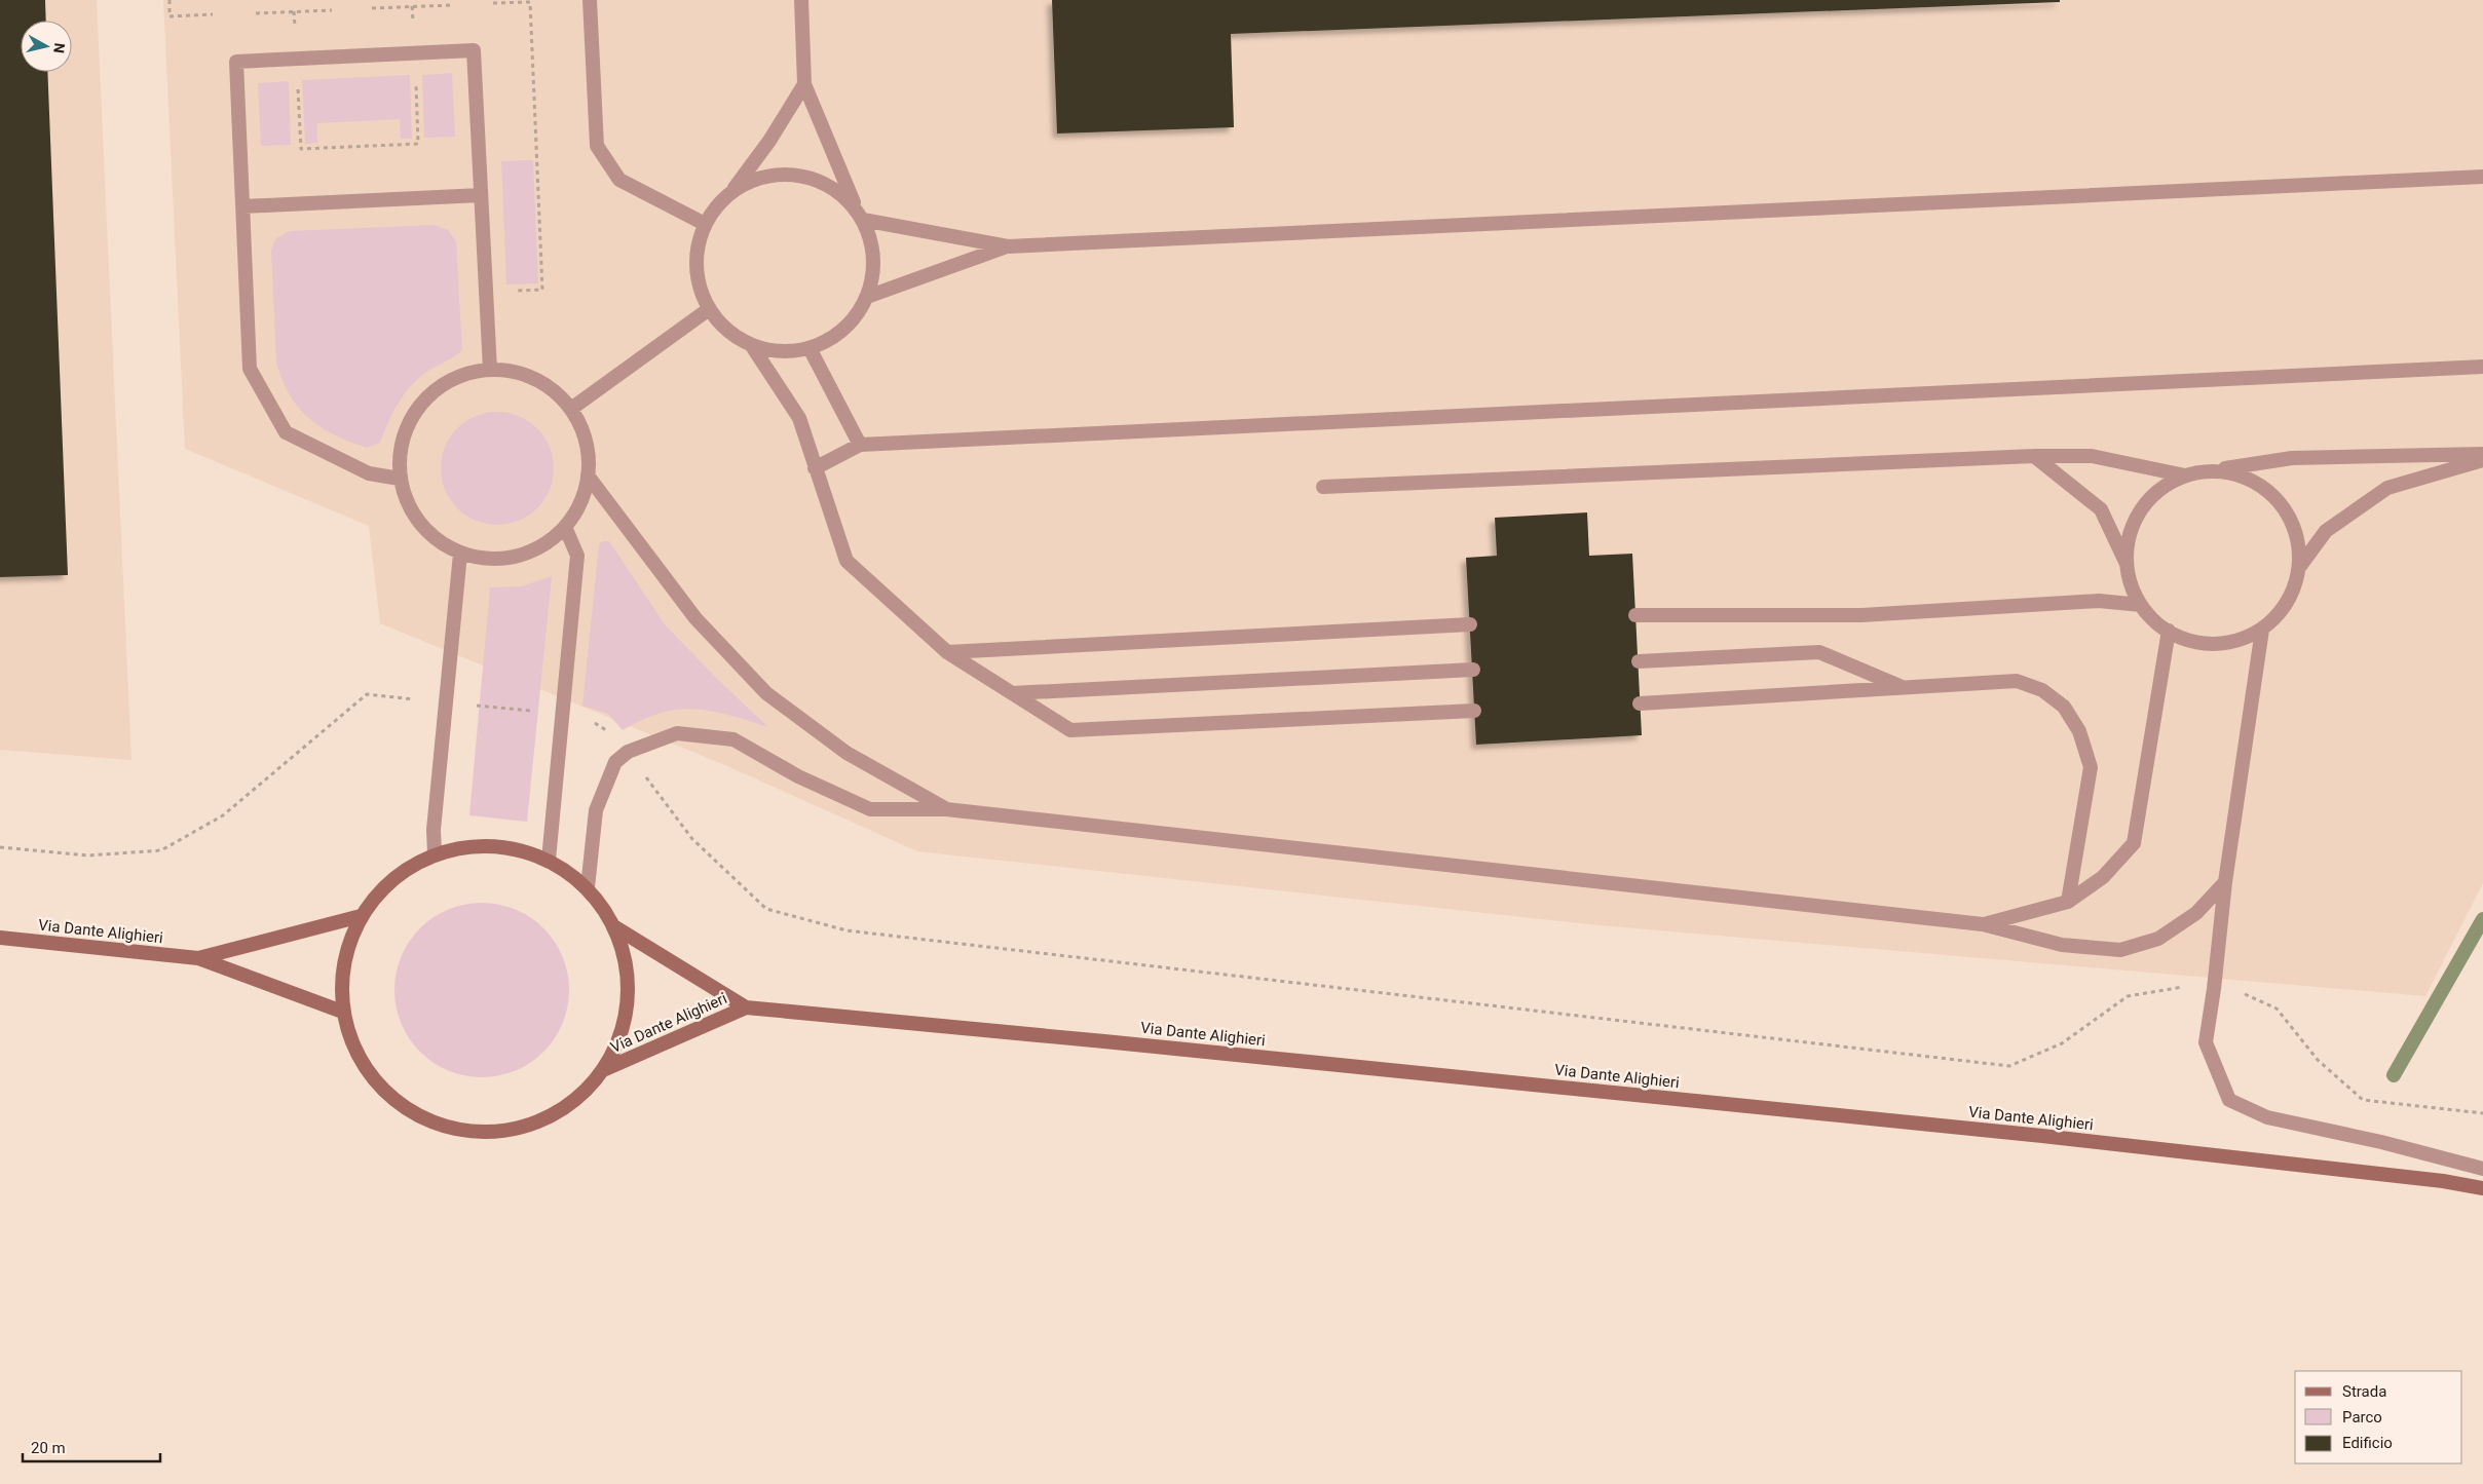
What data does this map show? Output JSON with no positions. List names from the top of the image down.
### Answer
{
  "streets": {
    "main road": ["Via Dante Alighieri"]
  },
  "legend": ["Strada", "Parco", "Edificio"],
  "scale_bar": "20 m",
  "north": "right"
}
